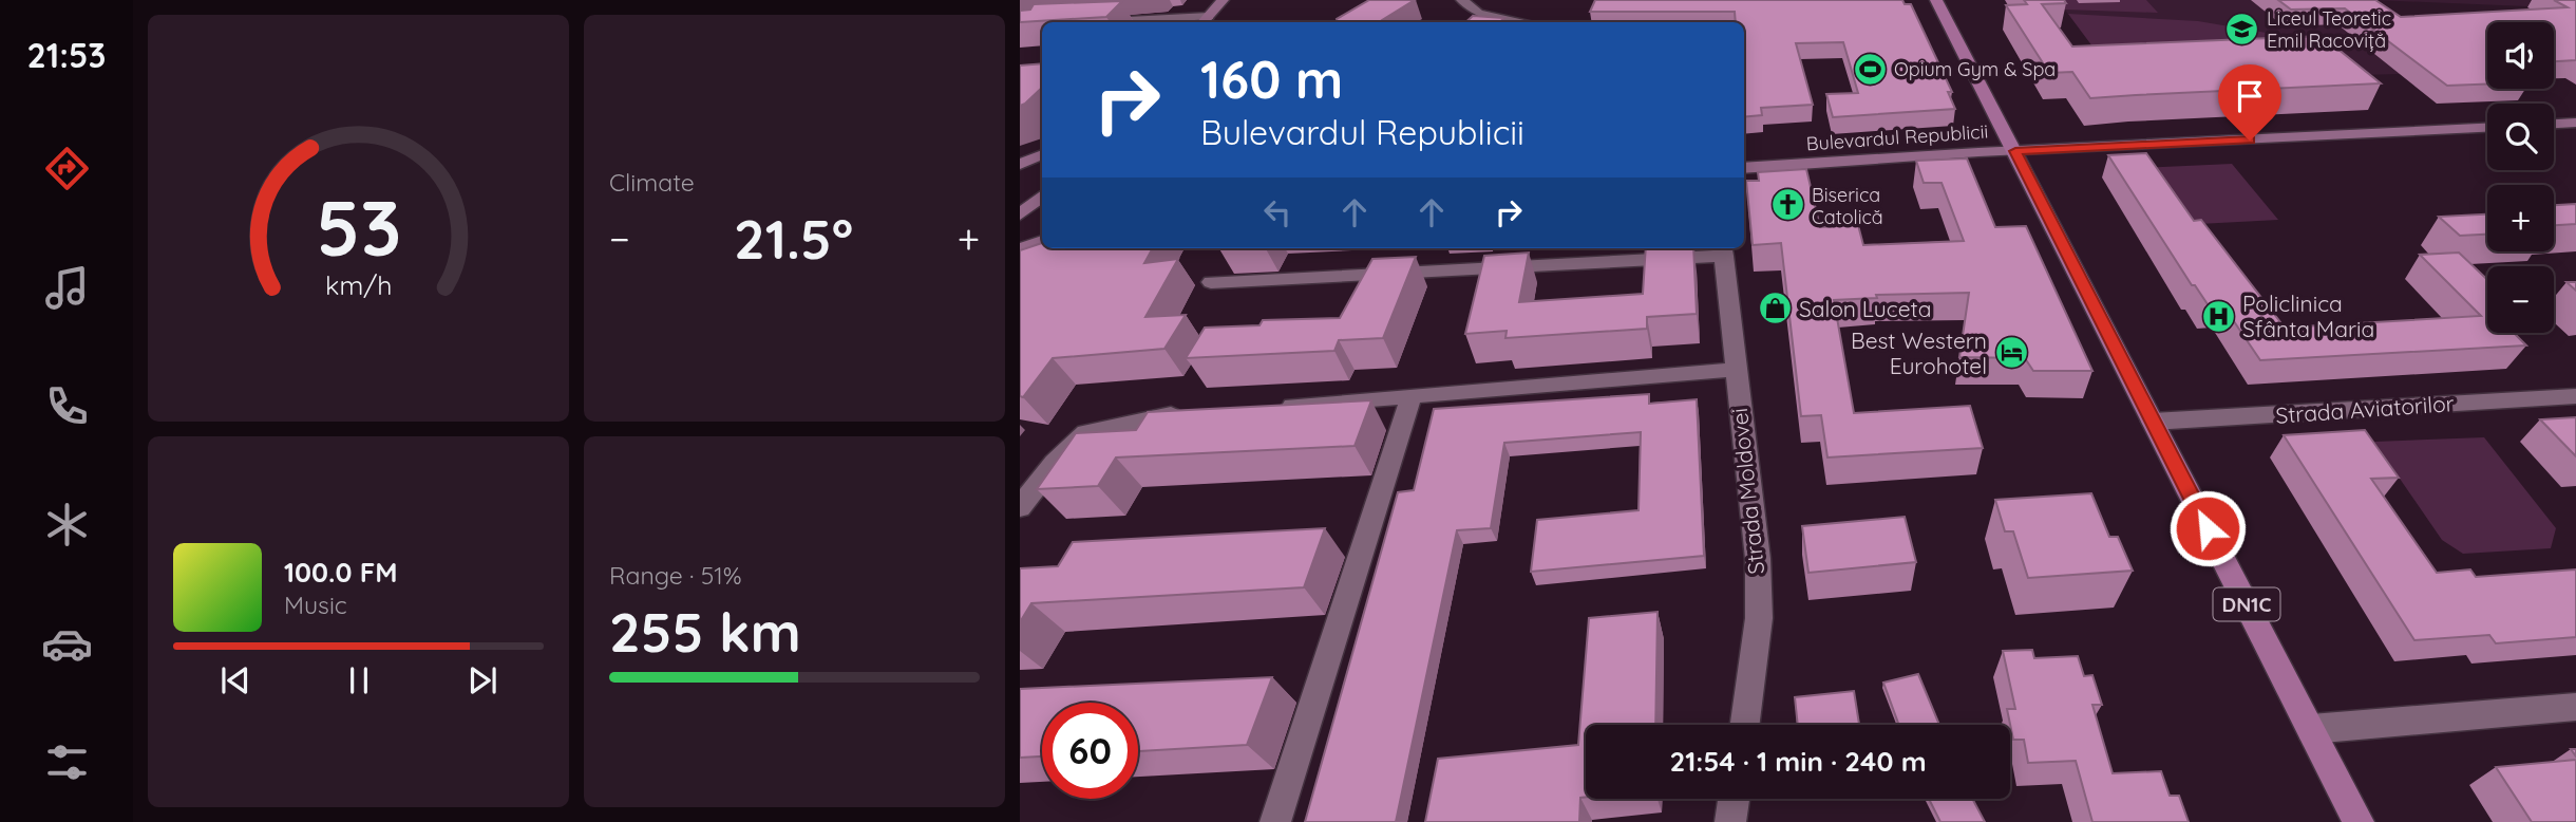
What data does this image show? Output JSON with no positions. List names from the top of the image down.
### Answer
{
  "streets": {
    "main road": ["DN1C"],
    "street": ["Bulevardul Republicii", "Strada Aviatorilor", "Strada Moldovei"]
  },
  "crossings": [
    ["Bulevardul Republicii", "DN1C"],
    ["Strada Aviatorilor", "DN1C"]
  ],
  "places": {
    "school or university": ["Liceul Teoretic Emil Racoviță"],
    "sports": ["Opium Gym & Spa"],
    "church": ["Biserica Catolică"],
    "shop": ["Salon Luceta"],
    "hospital": ["Policlinica Sfânta Maria"],
    "hotel": ["Best Western Eurohotel"]
  },
  "page": {
    "tabs": "21:53",
    "tile": [
      "Climate",
      ["Range · 51%", "255 km"]
    ],
    "map_buttons": ["+", "−"],
    "turn": ["160 m", "Bulevardul Republicii"],
    "heat": ["−", "21.5°", "+"],
    "song": ["100.0 FM", "Music"],
    "limit": "60",
    "trip": "21:54 · 1 min · 240 m",
    "gauge": ["53", "km/h"]
  }
}
